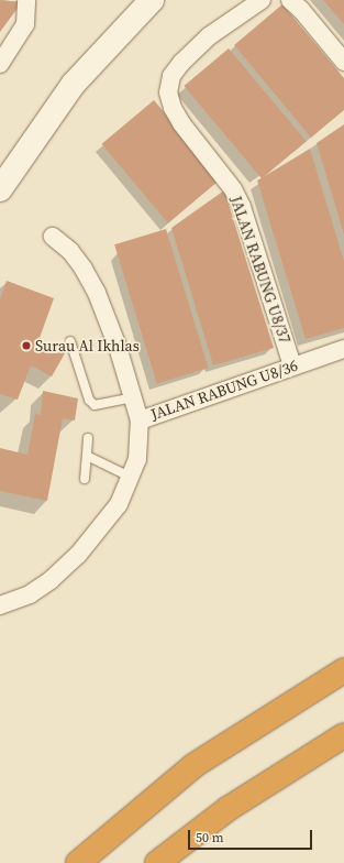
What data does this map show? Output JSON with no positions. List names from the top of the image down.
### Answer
{
  "streets": {
    "street": ["JALAN RABUNG U8/37", "JALAN RABUNG U8/36"]
  },
  "crossings": [
    ["JALAN RABUNG U8/37", "JALAN RABUNG U8/36"]
  ],
  "places": ["Surau Al Ikhlas"],
  "scale_bar": "50 m"
}
